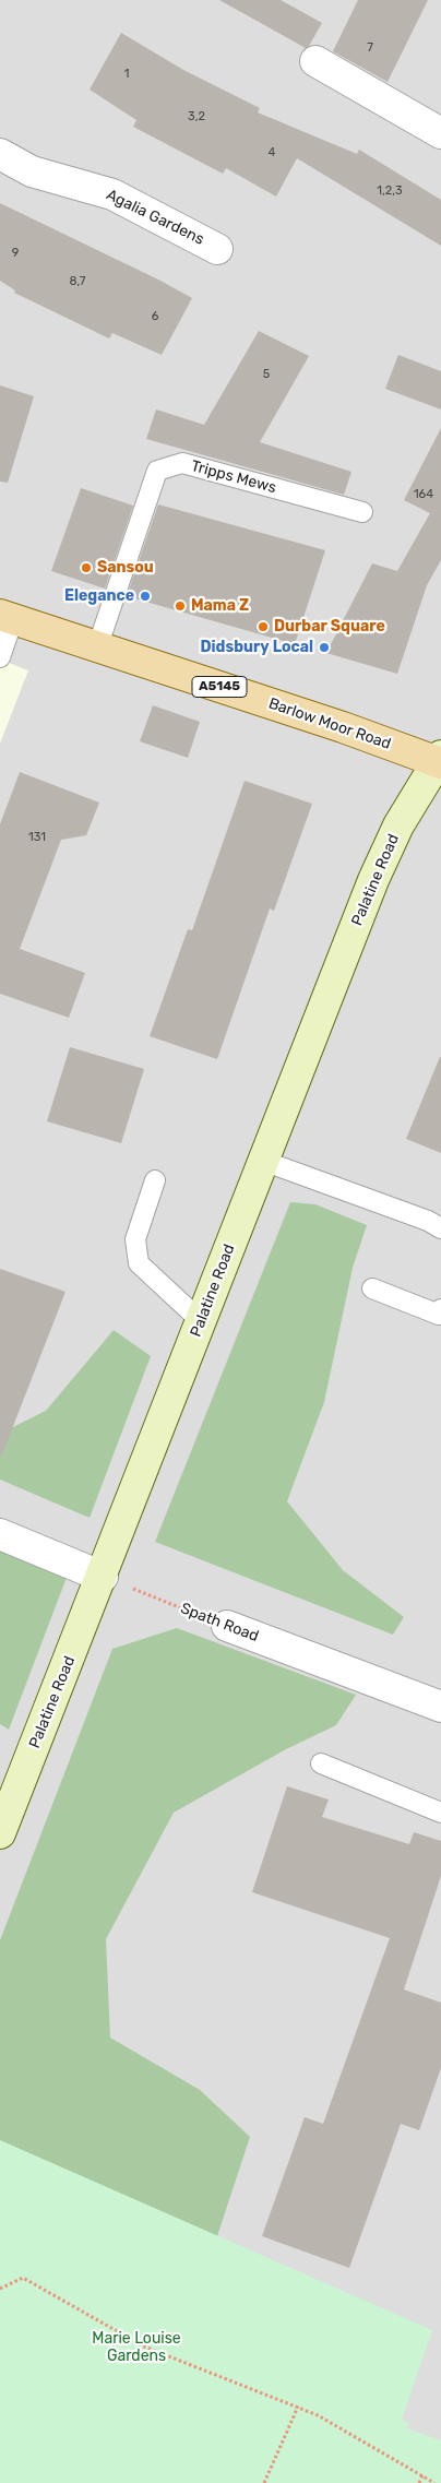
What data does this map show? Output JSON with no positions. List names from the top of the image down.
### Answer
{
  "streets": {
    "main road": ["A5145", "Barlow Moor Road", "Palatine Road"],
    "street": ["Agalia Gardens", "Spath Road"],
    "lane": ["Tripps Mews"]
  },
  "crossings": [
    ["Tripps Mews", "Barlow Moor Road"],
    ["Barlow Moor Road", "Palatine Road"],
    ["Palatine Road", "Spath Road"]
  ],
  "parks": ["Marie Louise Gardens"],
  "places": [
    "Sansou",
    "Elegance",
    "Mama Z",
    "Durbar Square",
    "Didsbury Local"
  ],
  "house_numbers": [
    "7",
    "1",
    "3,2",
    "4",
    "1,2,3",
    "9",
    "8,7",
    "6",
    "5",
    "164",
    "131"
  ]
}
